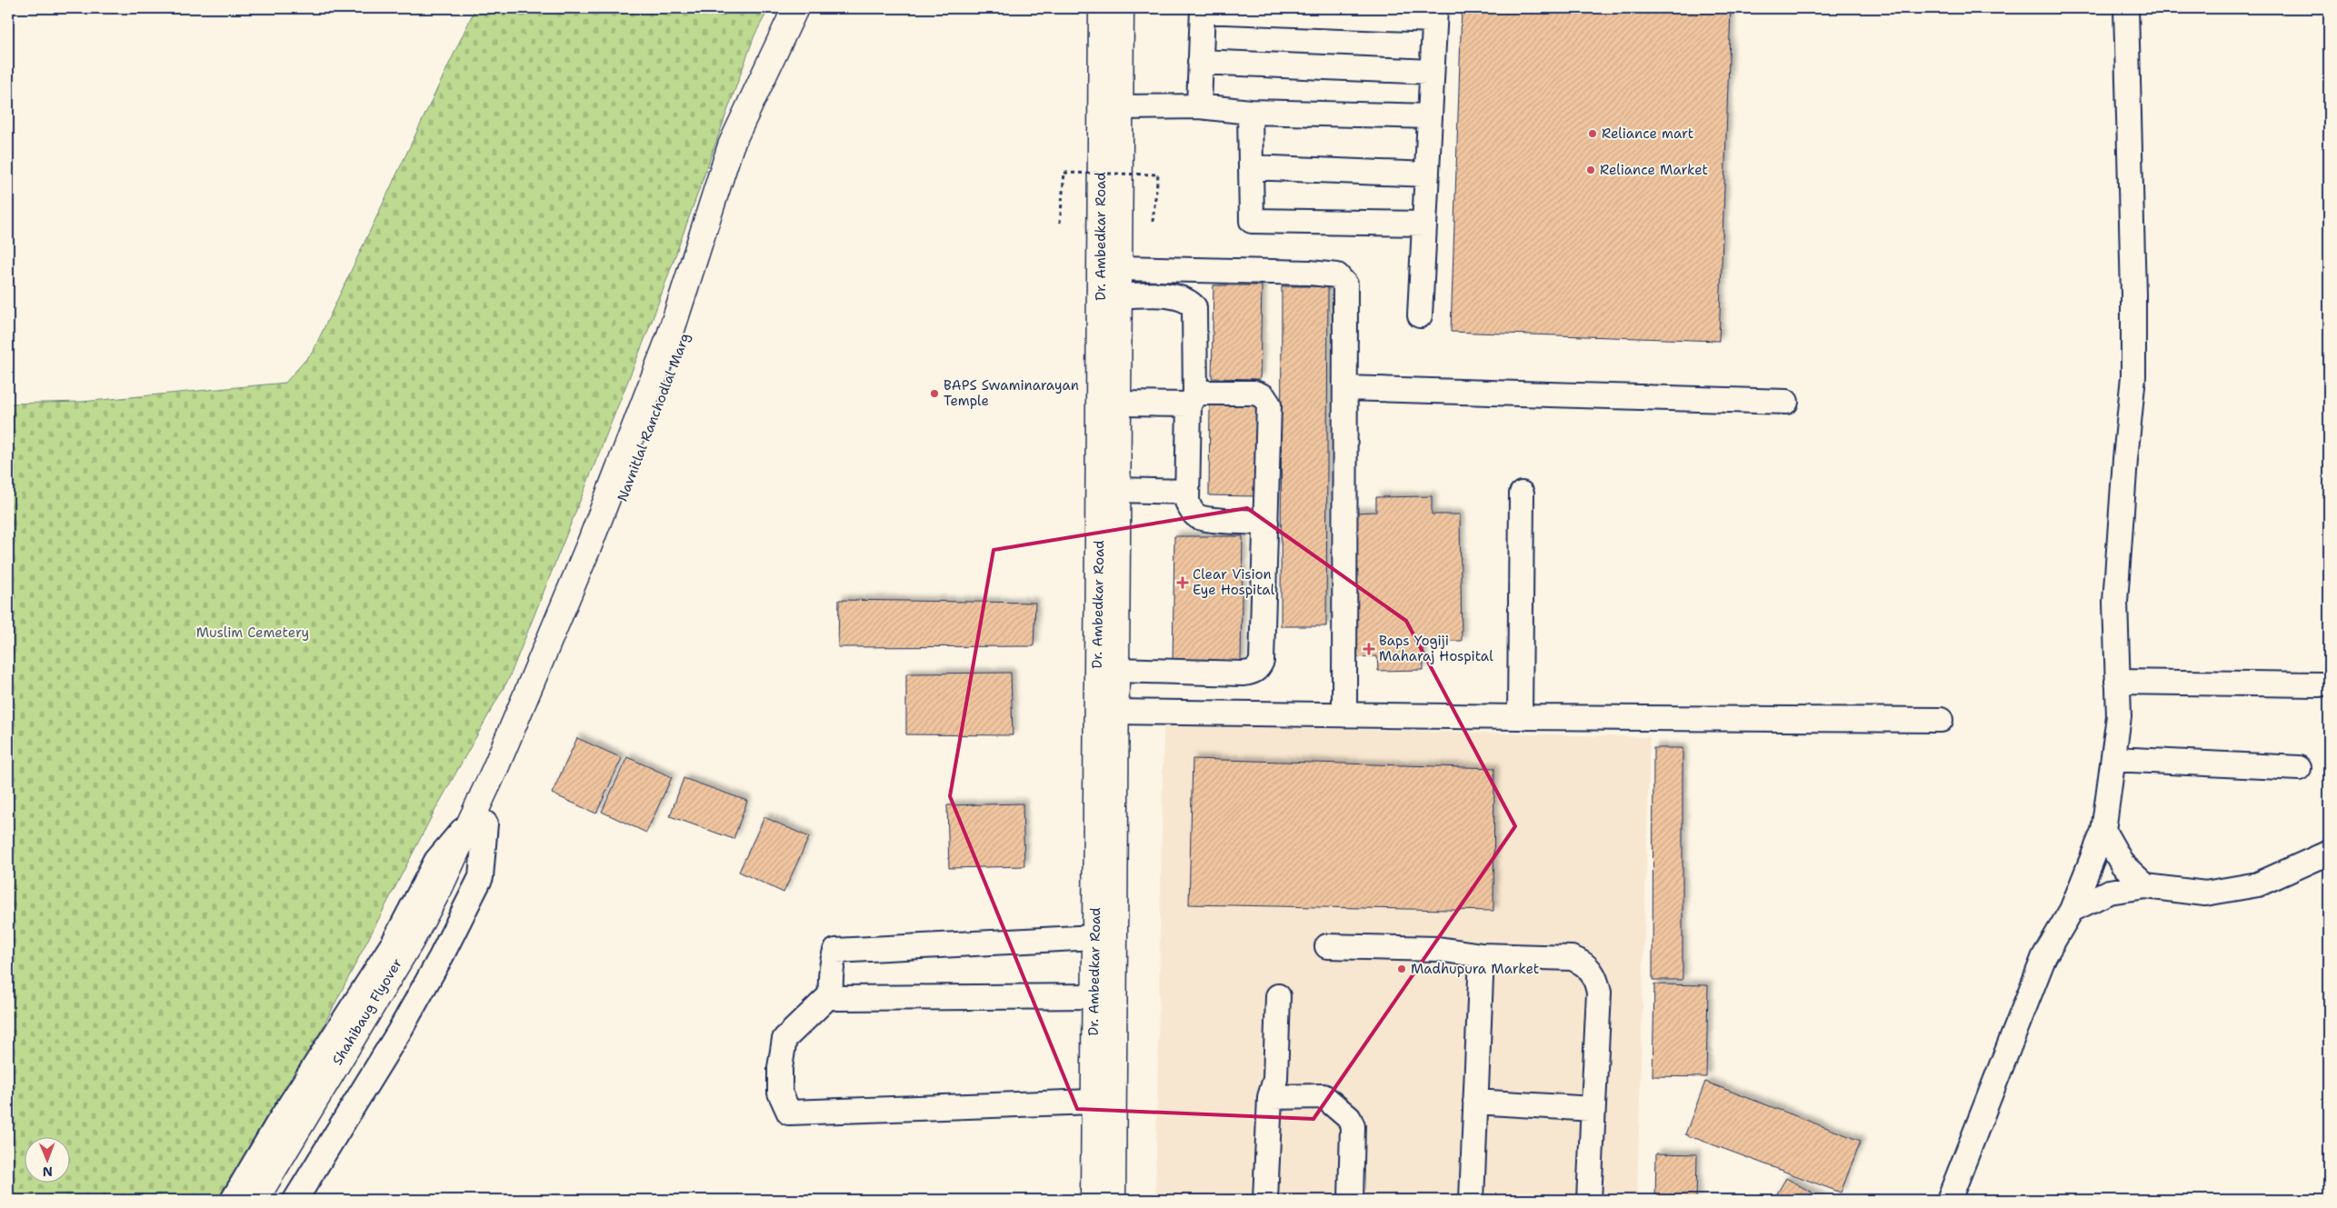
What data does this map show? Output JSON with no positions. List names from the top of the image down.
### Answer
{
  "streets": {
    "main road": ["Dr. Ambedkar Road", "Navnitlal Ranchodlal Marg", "Shahibaug Flyover"]
  },
  "crossings": [
    ["Navnitlal Ranchodlal Marg", "Shahibaug Flyover"]
  ],
  "parks": ["Muslim Cemetery"],
  "places": {
    "other": [
      "Reliance mart",
      "Reliance Market",
      "BAPS Swaminarayan Temple",
      "Madhupura Market"
    ],
    "health": ["Clear Vision Eye Hospital", "Baps Yogiji Maharaj Hospital"]
  },
  "north": "bottom"
}
